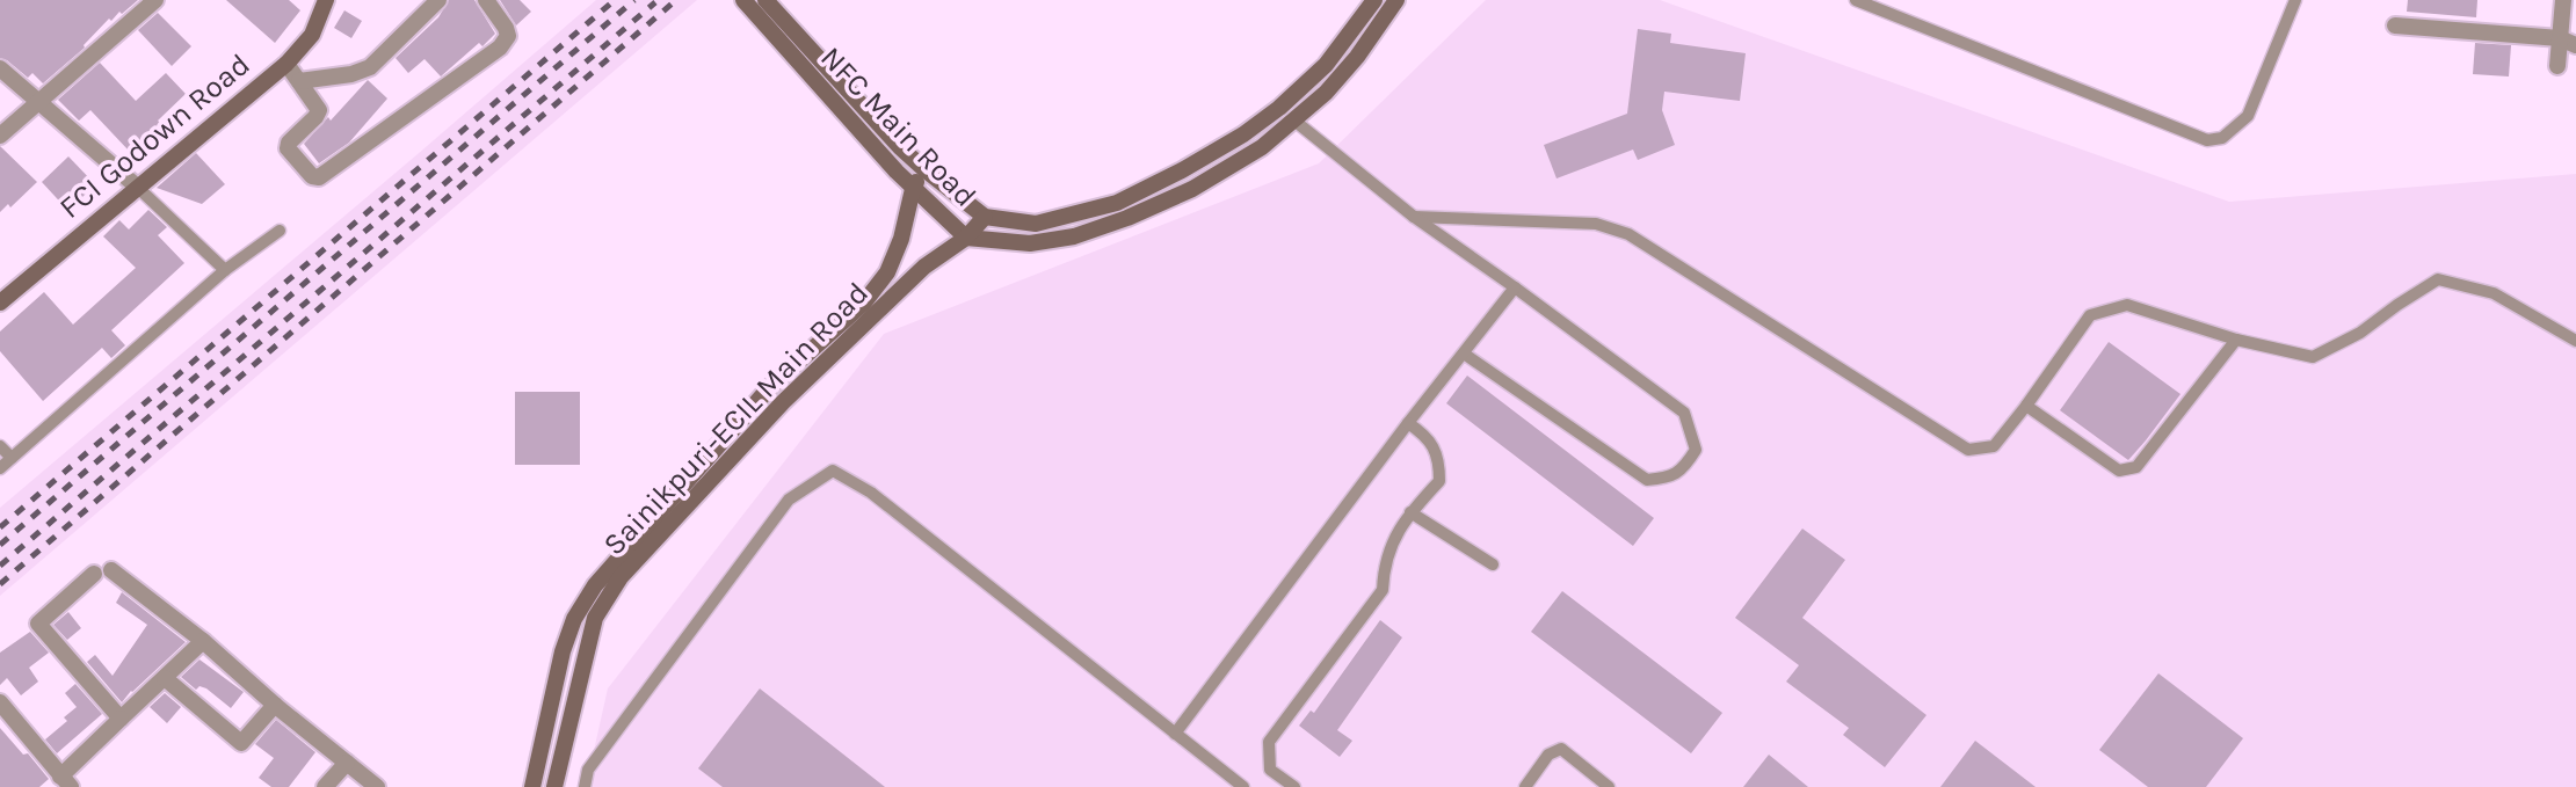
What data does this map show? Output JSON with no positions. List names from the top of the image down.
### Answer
{
  "streets": {
    "main road": ["NFC Main Road", "FCI Godown Road", "Sainikpuri-ECIL Main Road"]
  },
  "crossings": [
    ["NFC Main Road", "Sainikpuri-ECIL Main Road"]
  ]
}
